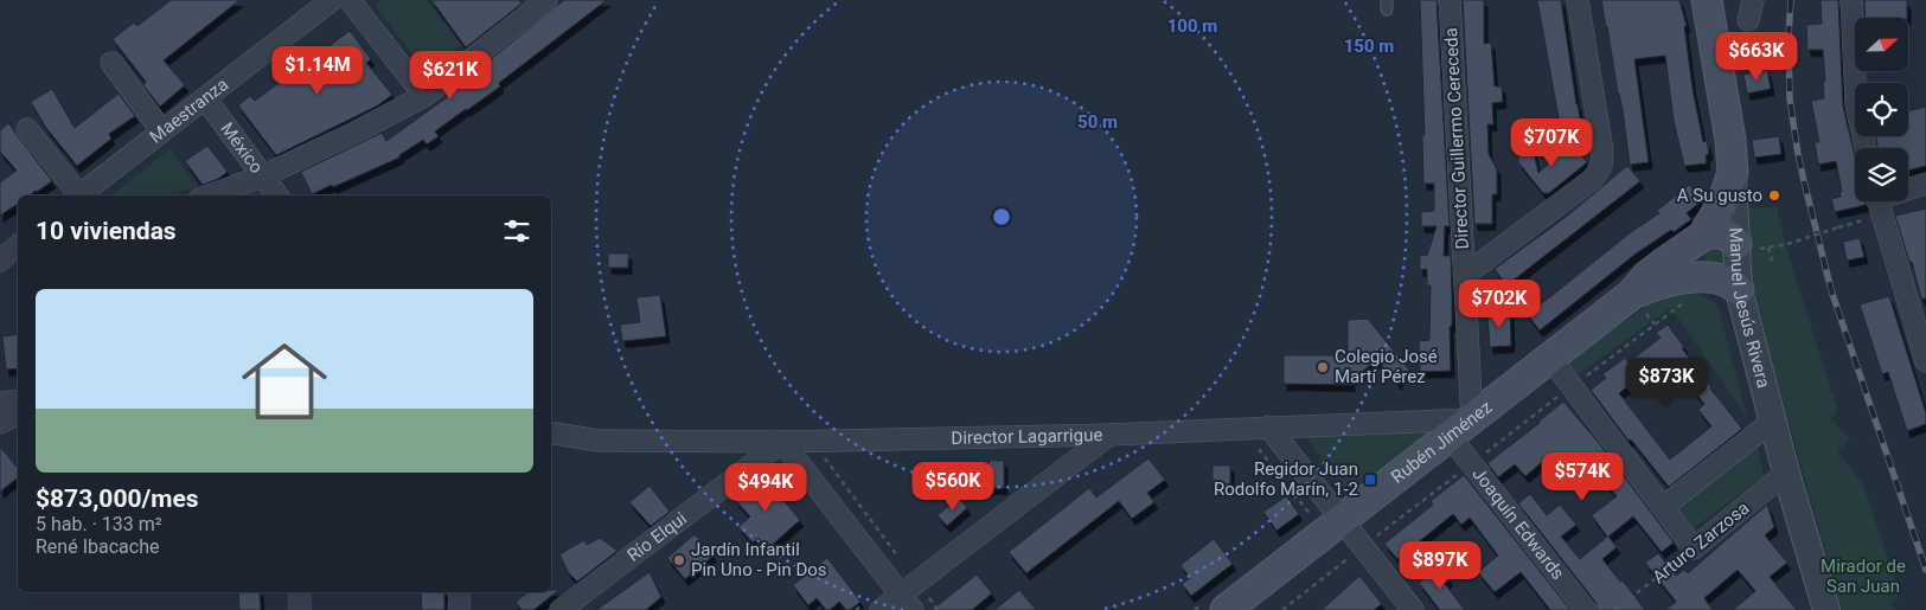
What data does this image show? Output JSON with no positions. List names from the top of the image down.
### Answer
{
  "streets": {
    "main road": ["Manuel Jesús Rivera", "Rubén Jiménez"],
    "street": [
      "Maestranza",
      "Director Guillermo Cereceda",
      "México",
      "Director Lagarrigue",
      "Joaquín Edwards",
      "Río Elqui",
      "Arturo Zarzosa"
    ]
  },
  "crossings": [
    ["Maestranza", "México"],
    ["Director Guillermo Cereceda", "Director Lagarrigue"],
    ["Director Guillermo Cereceda", "Rubén Jiménez"],
    ["Director Guillermo Cereceda", "Joaquín Edwards"],
    ["Manuel Jesús Rivera", "Rubén Jiménez"],
    ["Manuel Jesús Rivera", "Arturo Zarzosa"],
    ["Director Lagarrigue", "Rubén Jiménez"],
    ["Director Lagarrigue", "Joaquín Edwards"],
    ["Director Lagarrigue", "Río Elqui"],
    ["Rubén Jiménez", "Joaquín Edwards"]
  ],
  "parks": ["Mirador de San Juan"],
  "places": {
    "other": ["A Su gusto", "Colegio José Martí Pérez", "Jardín Infantil Pin Uno - Pin Dos"],
    "transit": ["Regidor Juan Rodolfo Marín, 1-2"]
  },
  "north": "right",
  "page": {
    "price": [
      "$663K",
      "$1.14M",
      "$621K",
      "$707K",
      "$702K",
      "$873K",
      "$574K",
      "$560K",
      "$494K",
      "$897K"
    ],
    "heading": "10 viviendas",
    "list": [
      {
        "name": "$873,000/mes",
        "note": "5 hab. · 133 m² · René Ibacache"
      }
    ]
  },
  "rings": ["100 m", "150 m", "50 m"]
}
